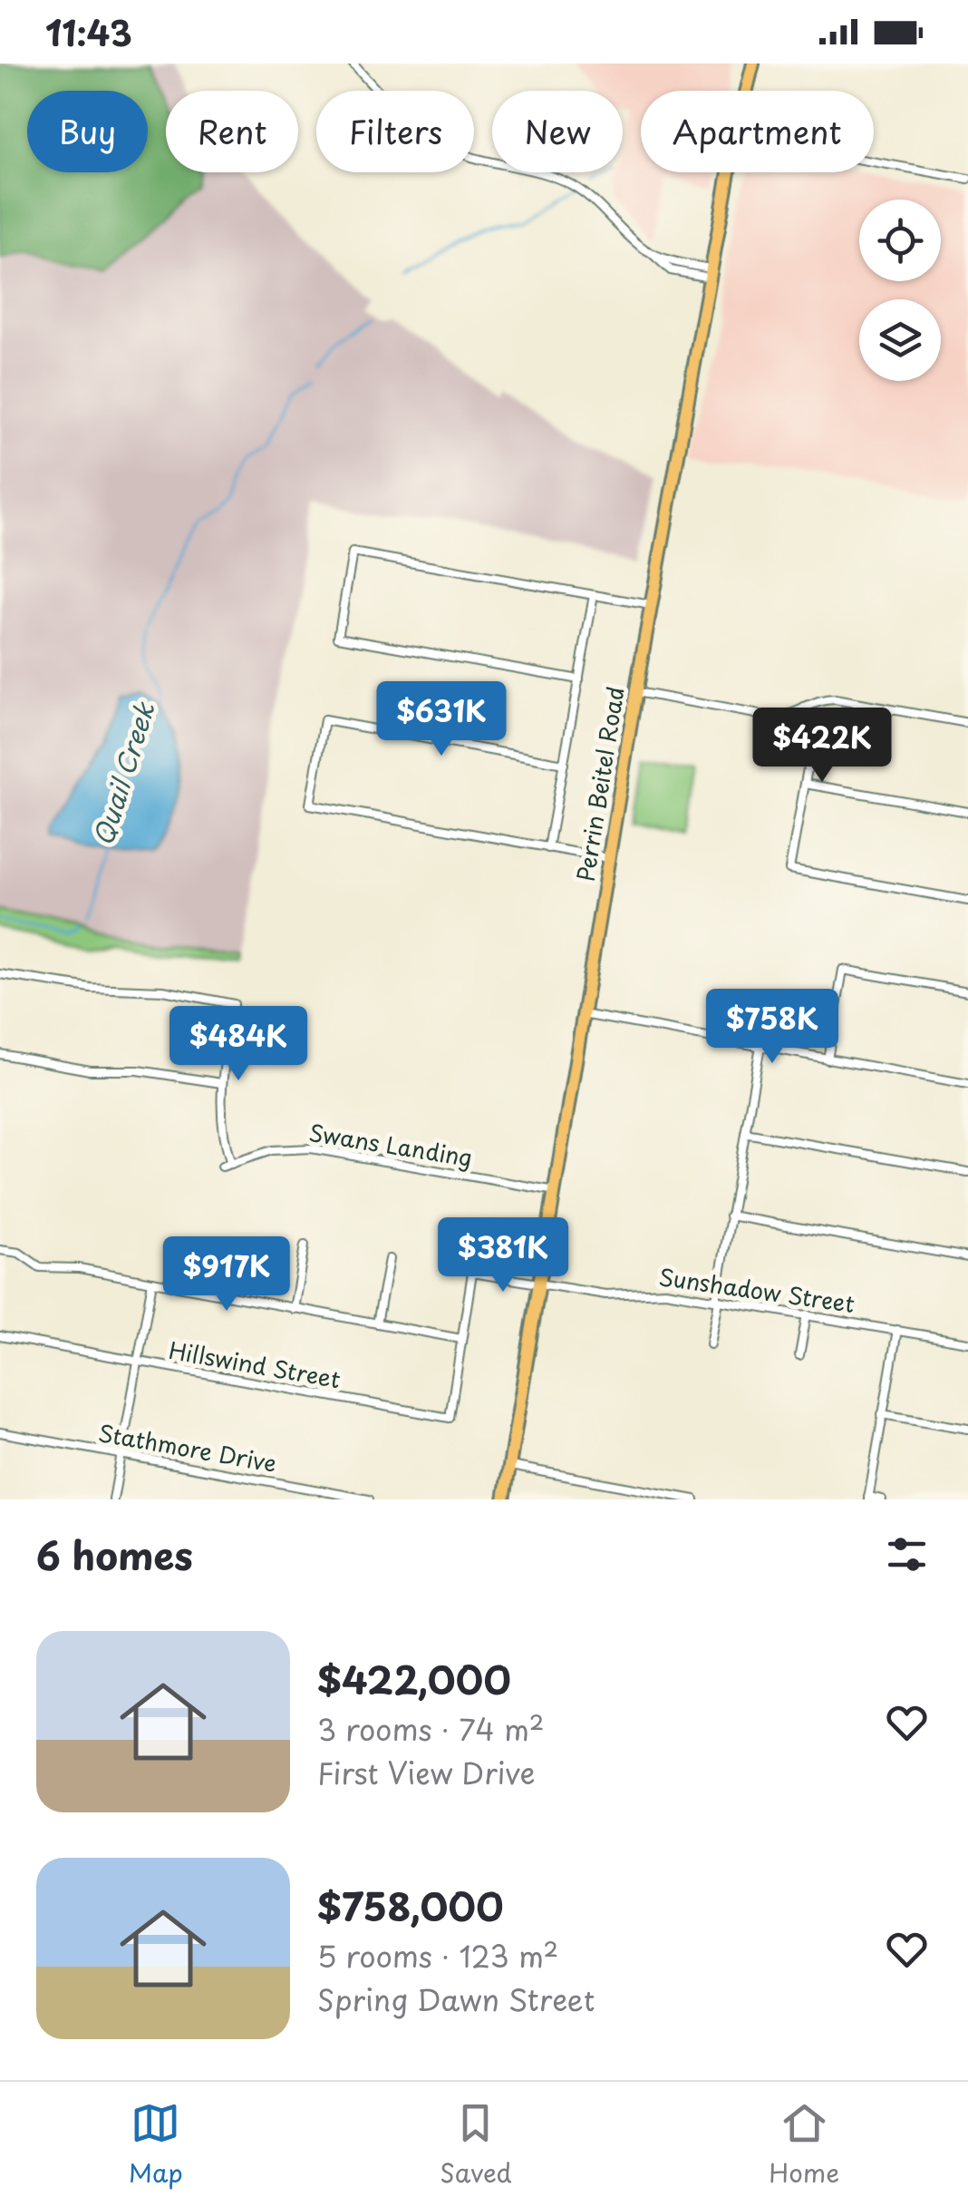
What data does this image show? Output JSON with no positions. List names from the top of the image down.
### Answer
{
  "streets": {
    "main road": ["Perrin Beitel Road"],
    "street": [
      "Swans Landing",
      "Sunshadow Street",
      "Hillswind Street",
      "Stathmore Drive"
    ]
  },
  "crossings": [
    ["Perrin Beitel Road", "Swans Landing"],
    ["Perrin Beitel Road", "Sunshadow Street"],
    ["Sunshadow Street", "Hillswind Street"]
  ],
  "water": ["Quail Creek"],
  "page": {
    "status": "11:43",
    "chip": [
      "Buy",
      "Rent",
      "Filters",
      "New",
      "Apartment"
    ],
    "price": [
      "$631K",
      "$422K",
      "$758K",
      "$484K",
      "$381K",
      "$917K"
    ],
    "heading": "6 homes",
    "list": [
      {
        "name": "$422,000",
        "note": "3 rooms · 74 m² · First View Drive"
      },
      {
        "name": "$758,000",
        "note": "5 rooms · 123 m² · Spring Dawn Street"
      }
    ],
    "tabs": ["Map", "Saved", "Home"]
  }
}
